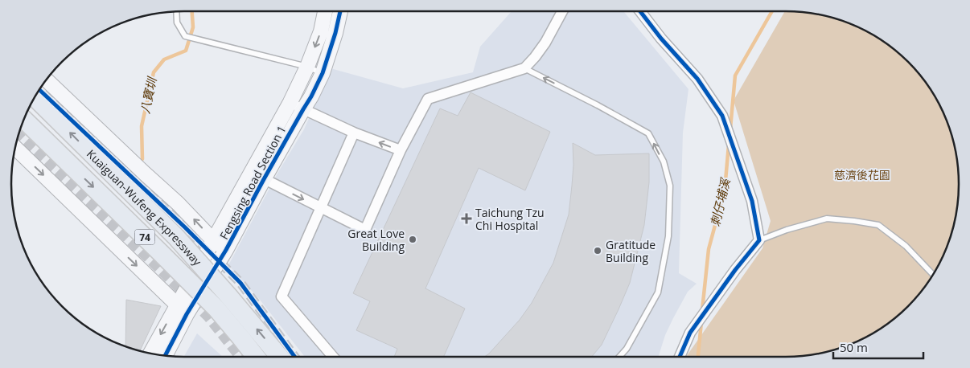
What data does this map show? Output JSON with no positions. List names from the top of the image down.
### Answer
{
  "streets": {
    "highway": ["Kuaiguan-Wufeng Expressway", "74"],
    "street": ["Fengsing Road Section 1"]
  },
  "water": ["八寶圳", "刺仔埔溪"],
  "parks": ["慈濟後花園"],
  "places": {
    "health": ["Taichung Tzu Chi Hospital"],
    "other": ["Great Love Building", "Gratitude Building"]
  },
  "scale_bar": "50 m"
}
